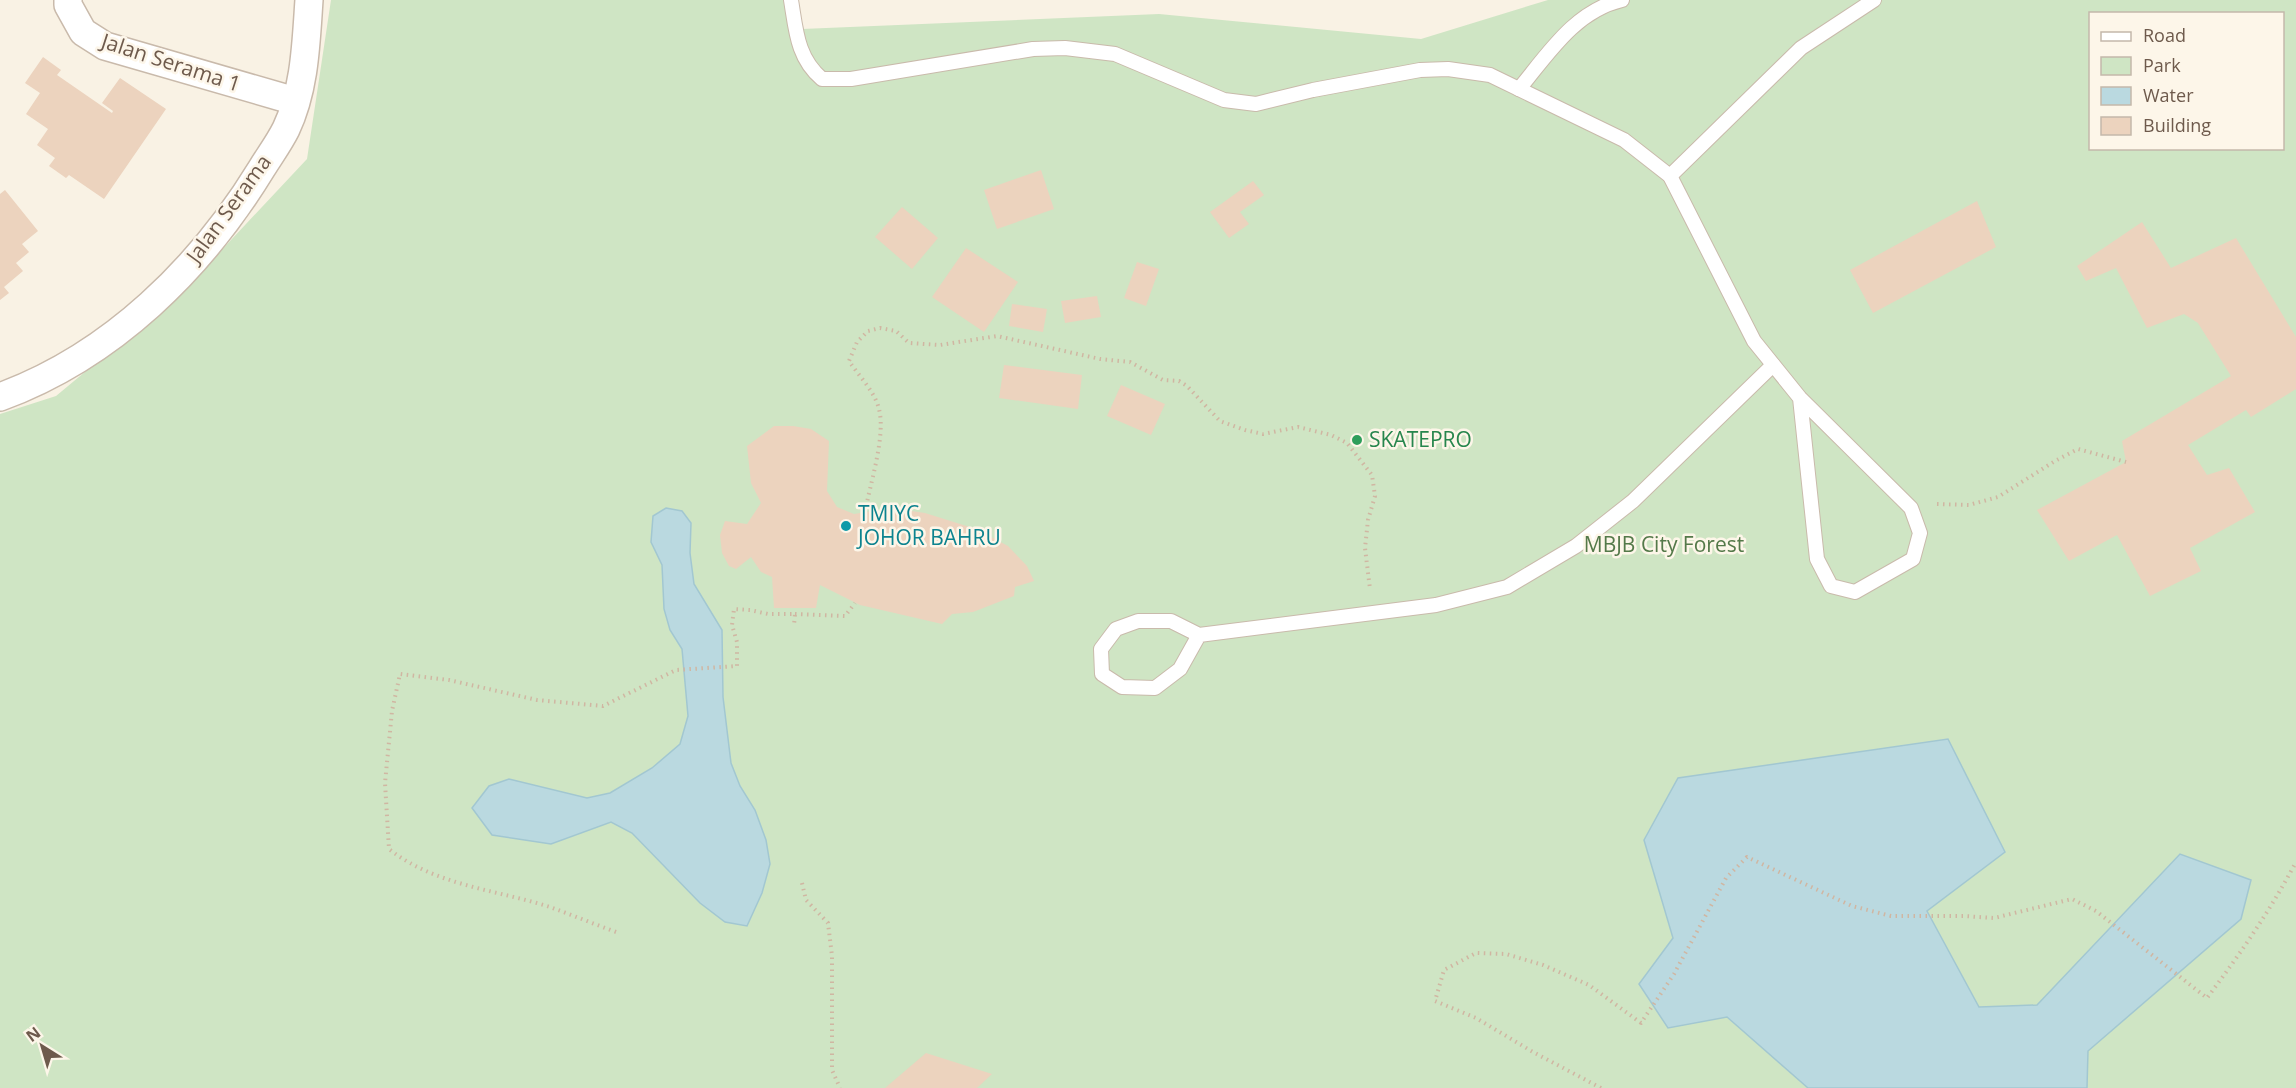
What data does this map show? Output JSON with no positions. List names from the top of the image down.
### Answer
{
  "streets": {
    "street": ["Jalan Serama 1", "Jalan Serama"]
  },
  "crossings": [
    ["Jalan Serama 1", "Jalan Serama"]
  ],
  "parks": ["MBJB City Forest"],
  "places": ["SKATEPRO", "TMIYC JOHOR BAHRU"],
  "legend": [
    "Road",
    "Park",
    "Water",
    "Building"
  ],
  "north": "top left"
}
